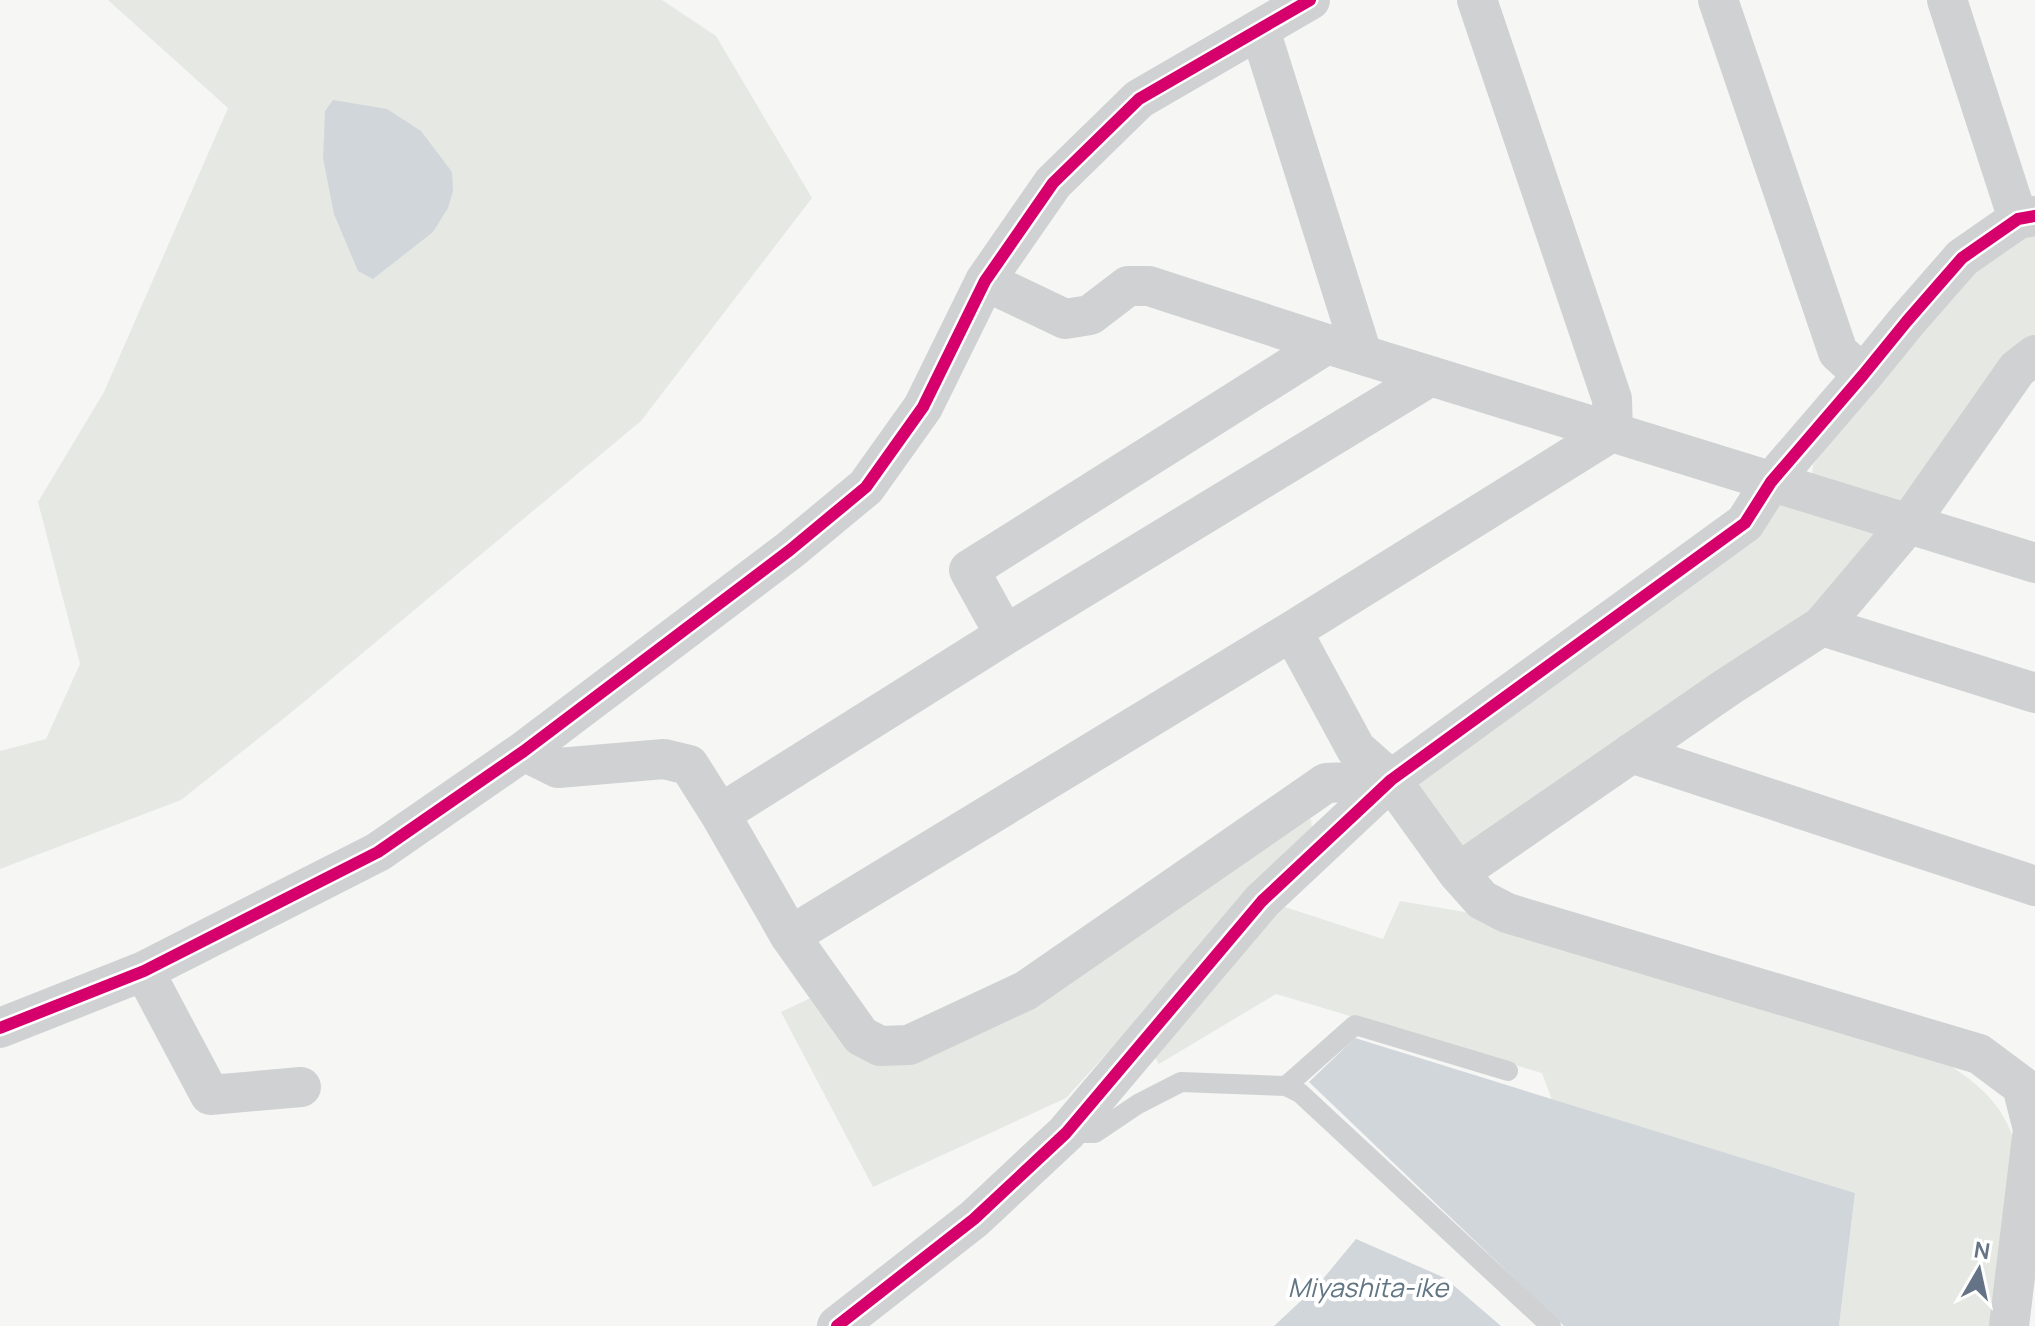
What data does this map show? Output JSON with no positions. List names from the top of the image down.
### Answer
{
  "water": ["Miyashita-ike"],
  "north": "top"
}
